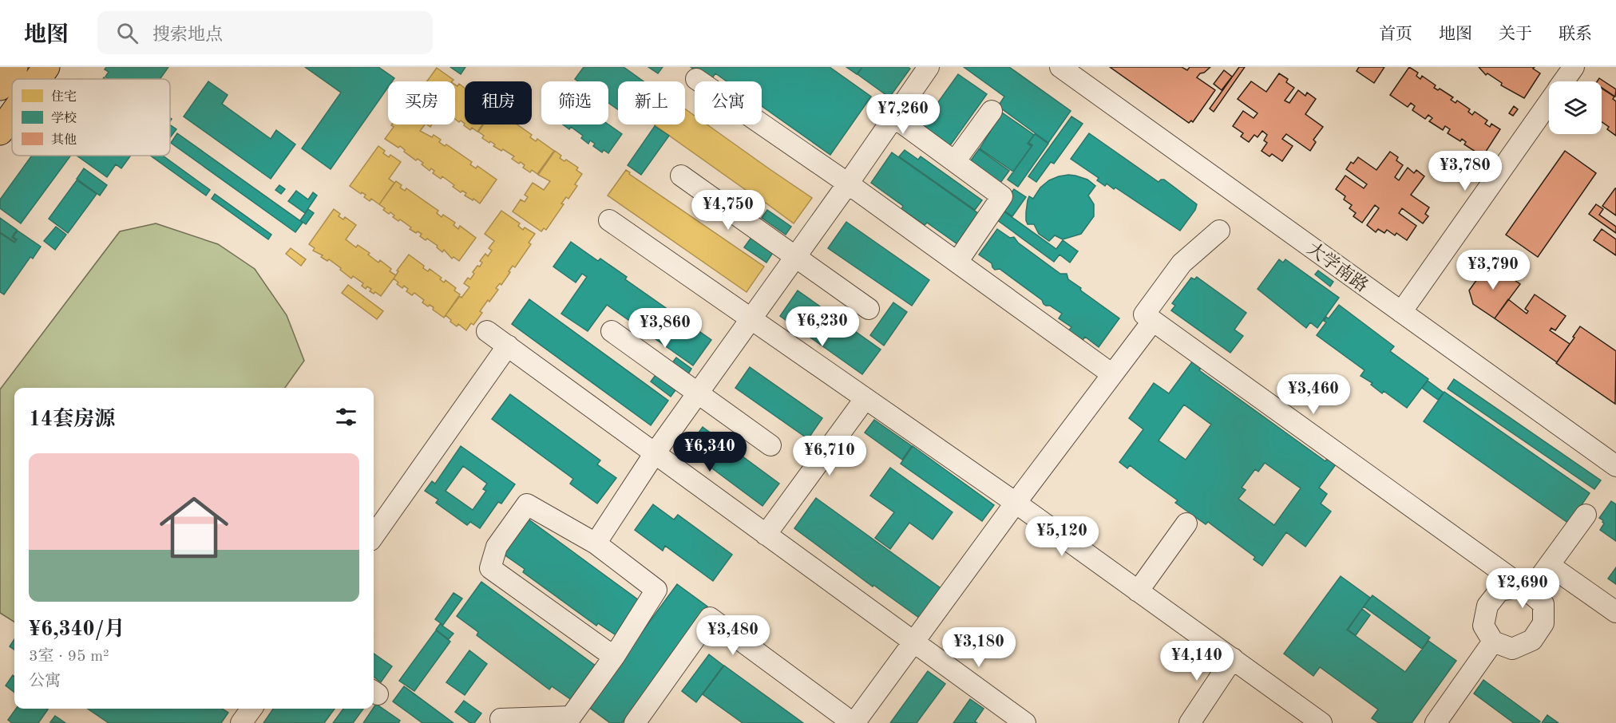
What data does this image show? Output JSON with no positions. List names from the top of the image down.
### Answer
{
  "streets": {
    "street": ["大学南路"]
  },
  "legend": ["住宅", "学校", "其他"],
  "page": {
    "header": "地图",
    "search": "搜索地点",
    "nav": [
      "首页",
      "地图",
      "关于",
      "联系"
    ],
    "chip": [
      "买房",
      "租房",
      "筛选",
      "新上",
      "公寓"
    ],
    "price": [
      "¥7,260",
      "¥3,780",
      "¥4,750",
      "¥3,790",
      "¥6,230",
      "¥3,860",
      "¥3,460",
      "¥6,340",
      "¥6,710",
      "¥5,120",
      "¥2,690",
      "¥3,480",
      "¥3,180",
      "¥4,140"
    ],
    "heading": "14套房源",
    "list": [
      {
        "name": "¥6,340/月",
        "note": "3室 · 95 m² · 公寓"
      }
    ]
  }
}
